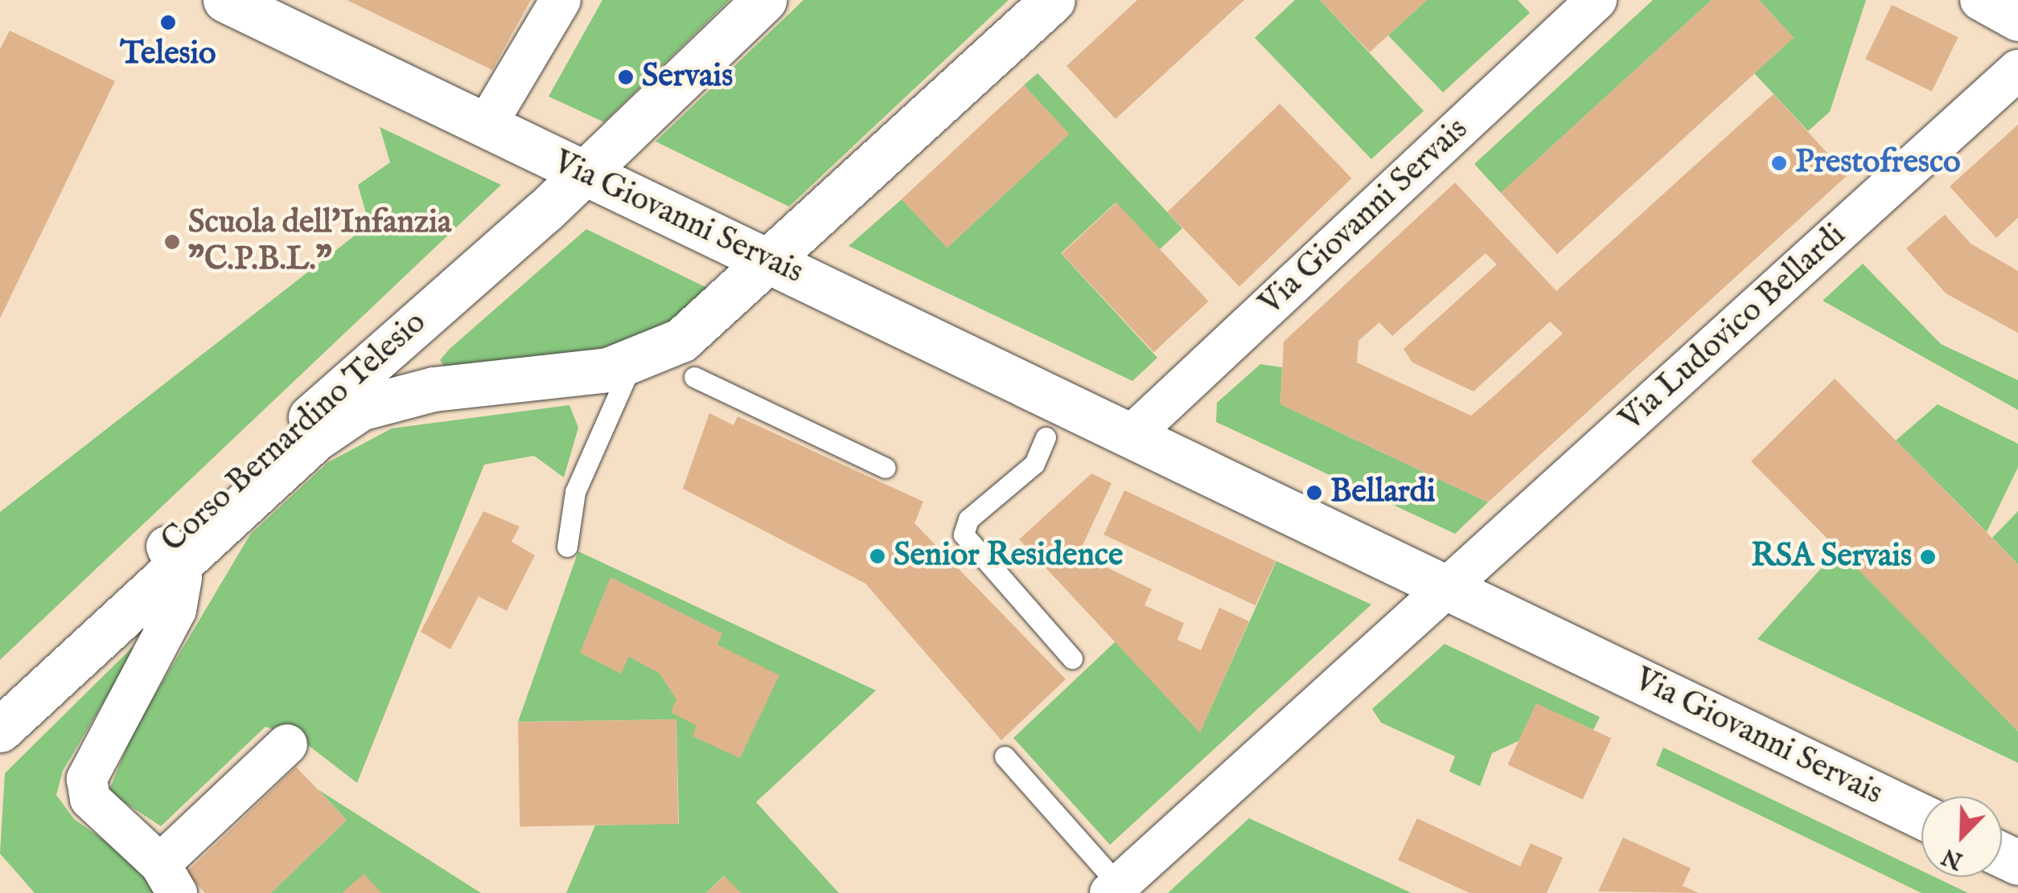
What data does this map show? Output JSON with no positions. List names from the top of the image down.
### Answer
{
  "streets": {
    "street": ["Via Giovanni Servais", "Via Ludovico Bellardi", "Corso Bernardino Telesio"]
  },
  "crossings": [
    ["Via Giovanni Servais", "Via Ludovico Bellardi"],
    ["Via Giovanni Servais", "Corso Bernardino Telesio"]
  ],
  "places": [
    "Telesio",
    "Servais",
    "Prestofresco",
    "Scuola dell'Infanzia \"C.P.B.L.\"",
    "Bellardi",
    "Senior Residence",
    "RSA Servais"
  ],
  "north": "bottom left"
}
